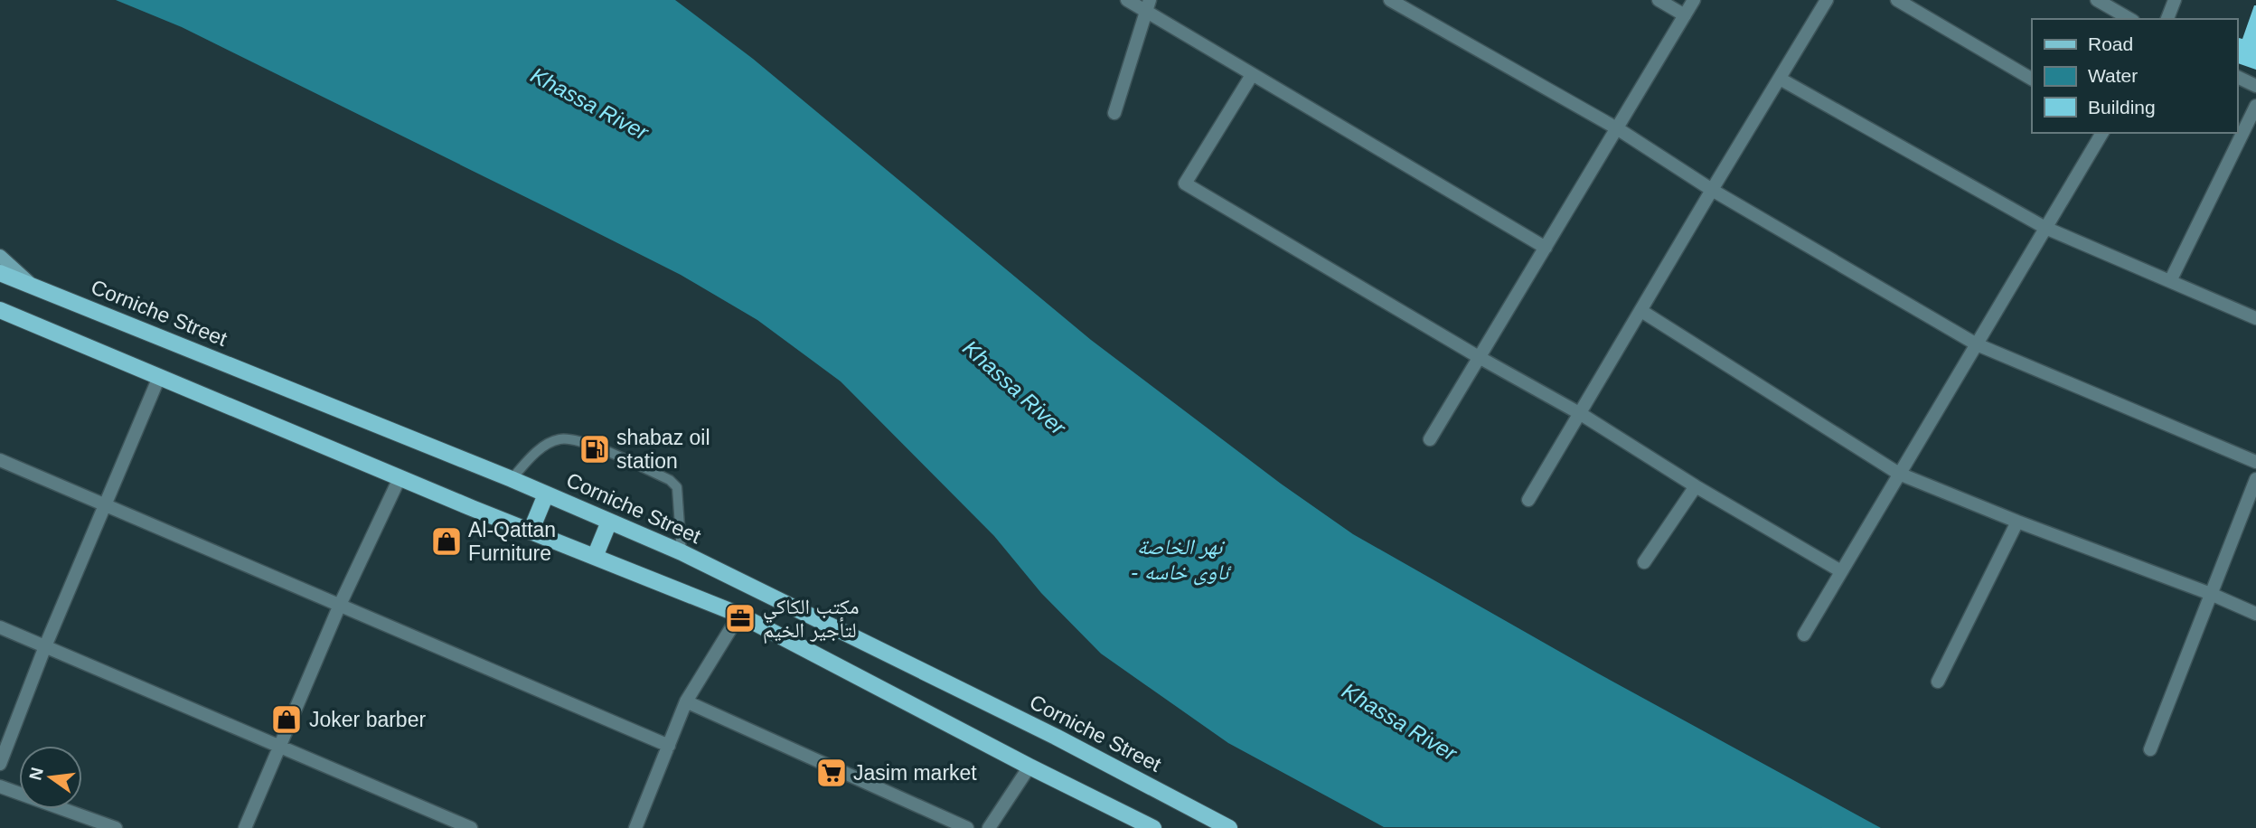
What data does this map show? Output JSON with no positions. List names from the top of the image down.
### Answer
{
  "streets": {
    "main road": ["Corniche Street"]
  },
  "water": ["Khassa River", "نهر الخاصة - ئاوی خاسە"],
  "places": {
    "fuel station": ["shabaz oil station"],
    "shop": ["Al-Qattan Furniture", "Joker barber"],
    "office": ["مكتب الكاكي لتأجير الخيم"],
    "supermarket": ["Jasim market"]
  },
  "legend": ["Road", "Water", "Building"],
  "north": "left"
}
